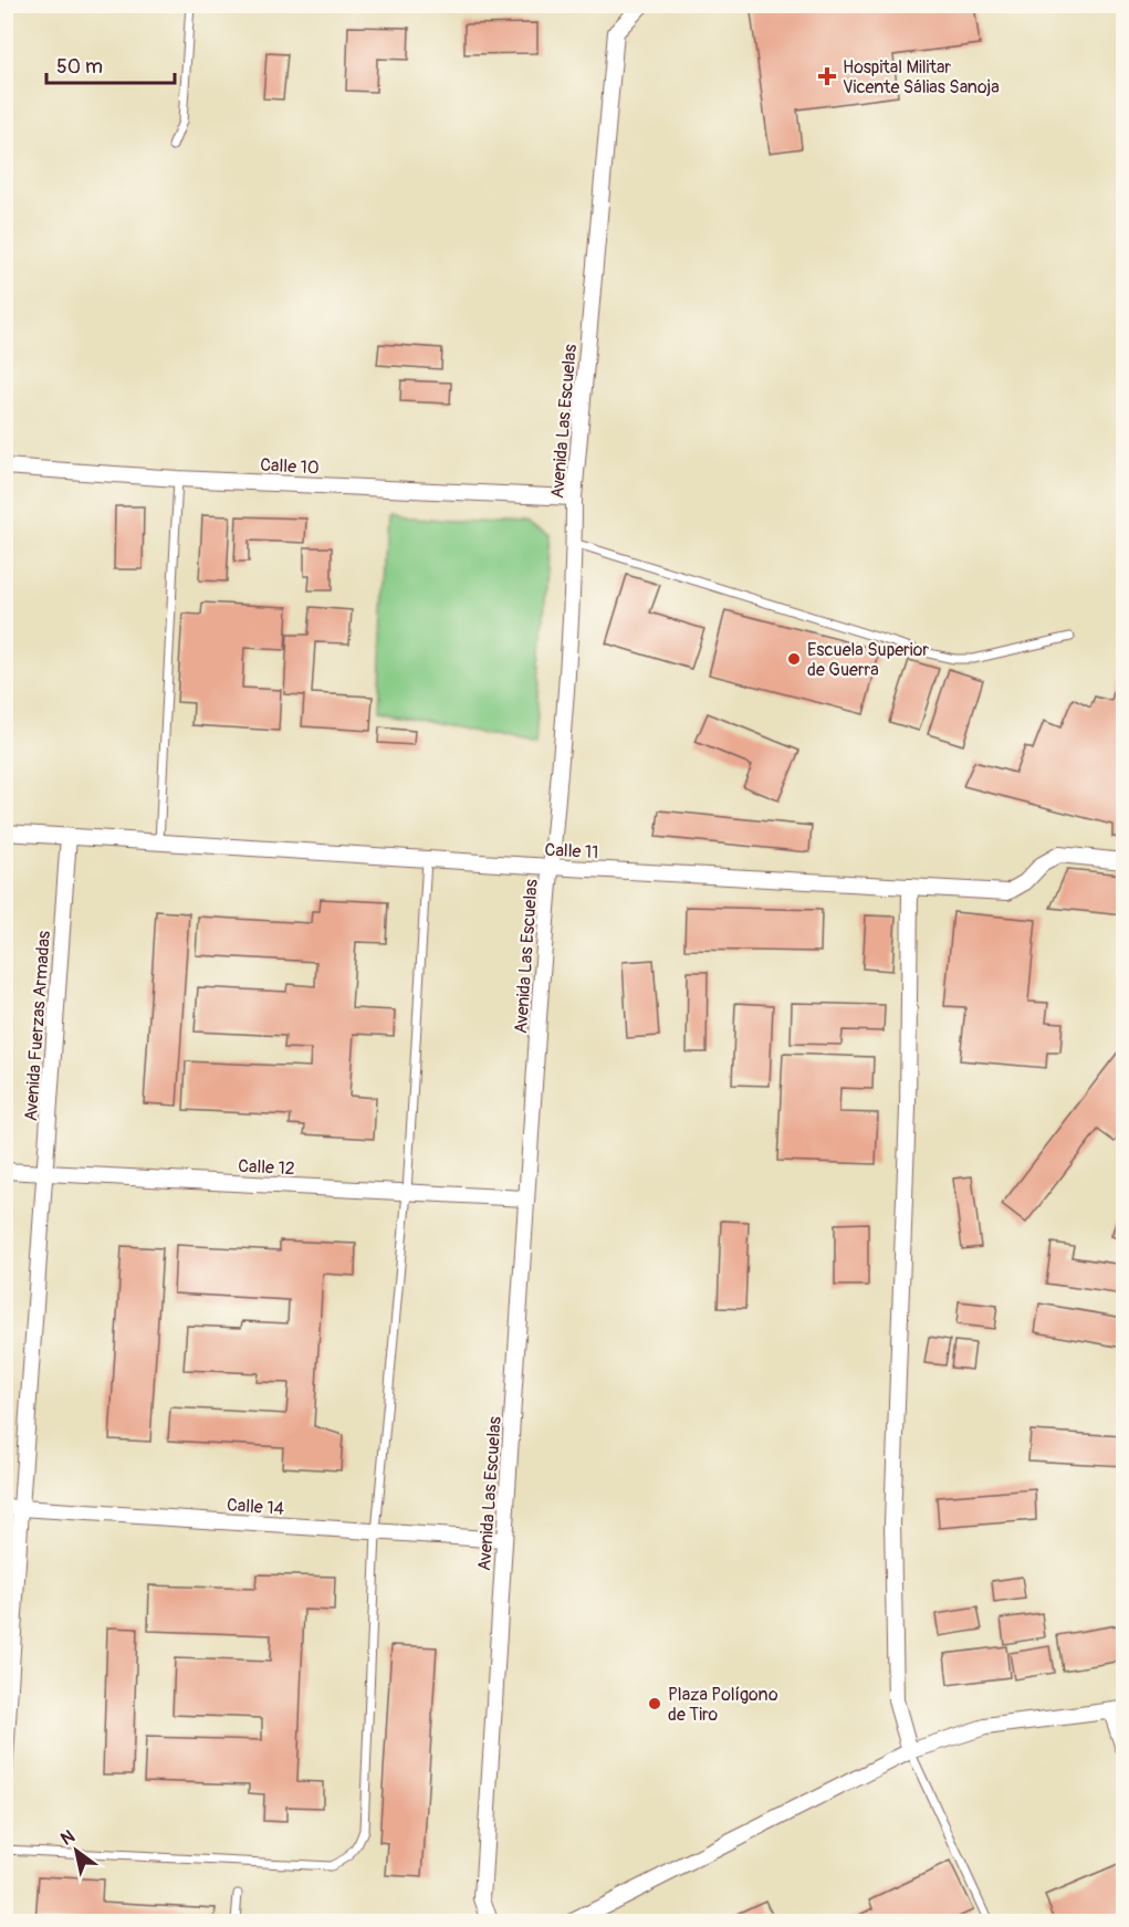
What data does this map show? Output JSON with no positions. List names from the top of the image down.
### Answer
{
  "streets": {
    "street": [
      "Avenida Las Escuelas",
      "Calle 10",
      "Calle 11",
      "Avenida Fuerzas Armadas",
      "Calle 12",
      "Calle 14"
    ]
  },
  "crossings": [
    ["Avenida Las Escuelas", "Calle 10"],
    ["Avenida Las Escuelas", "Calle 11"],
    ["Avenida Las Escuelas", "Calle 12"],
    ["Avenida Las Escuelas", "Calle 14"],
    ["Calle 11", "Avenida Fuerzas Armadas"],
    ["Avenida Fuerzas Armadas", "Calle 12"],
    ["Avenida Fuerzas Armadas", "Calle 14"]
  ],
  "places": {
    "health": ["Hospital Militar Vicente Sálias Sanoja"],
    "other": ["Escuela Superior de Guerra", "Plaza Polígono de Tiro"]
  },
  "scale_bar": "50 m",
  "north": "top left"
}
